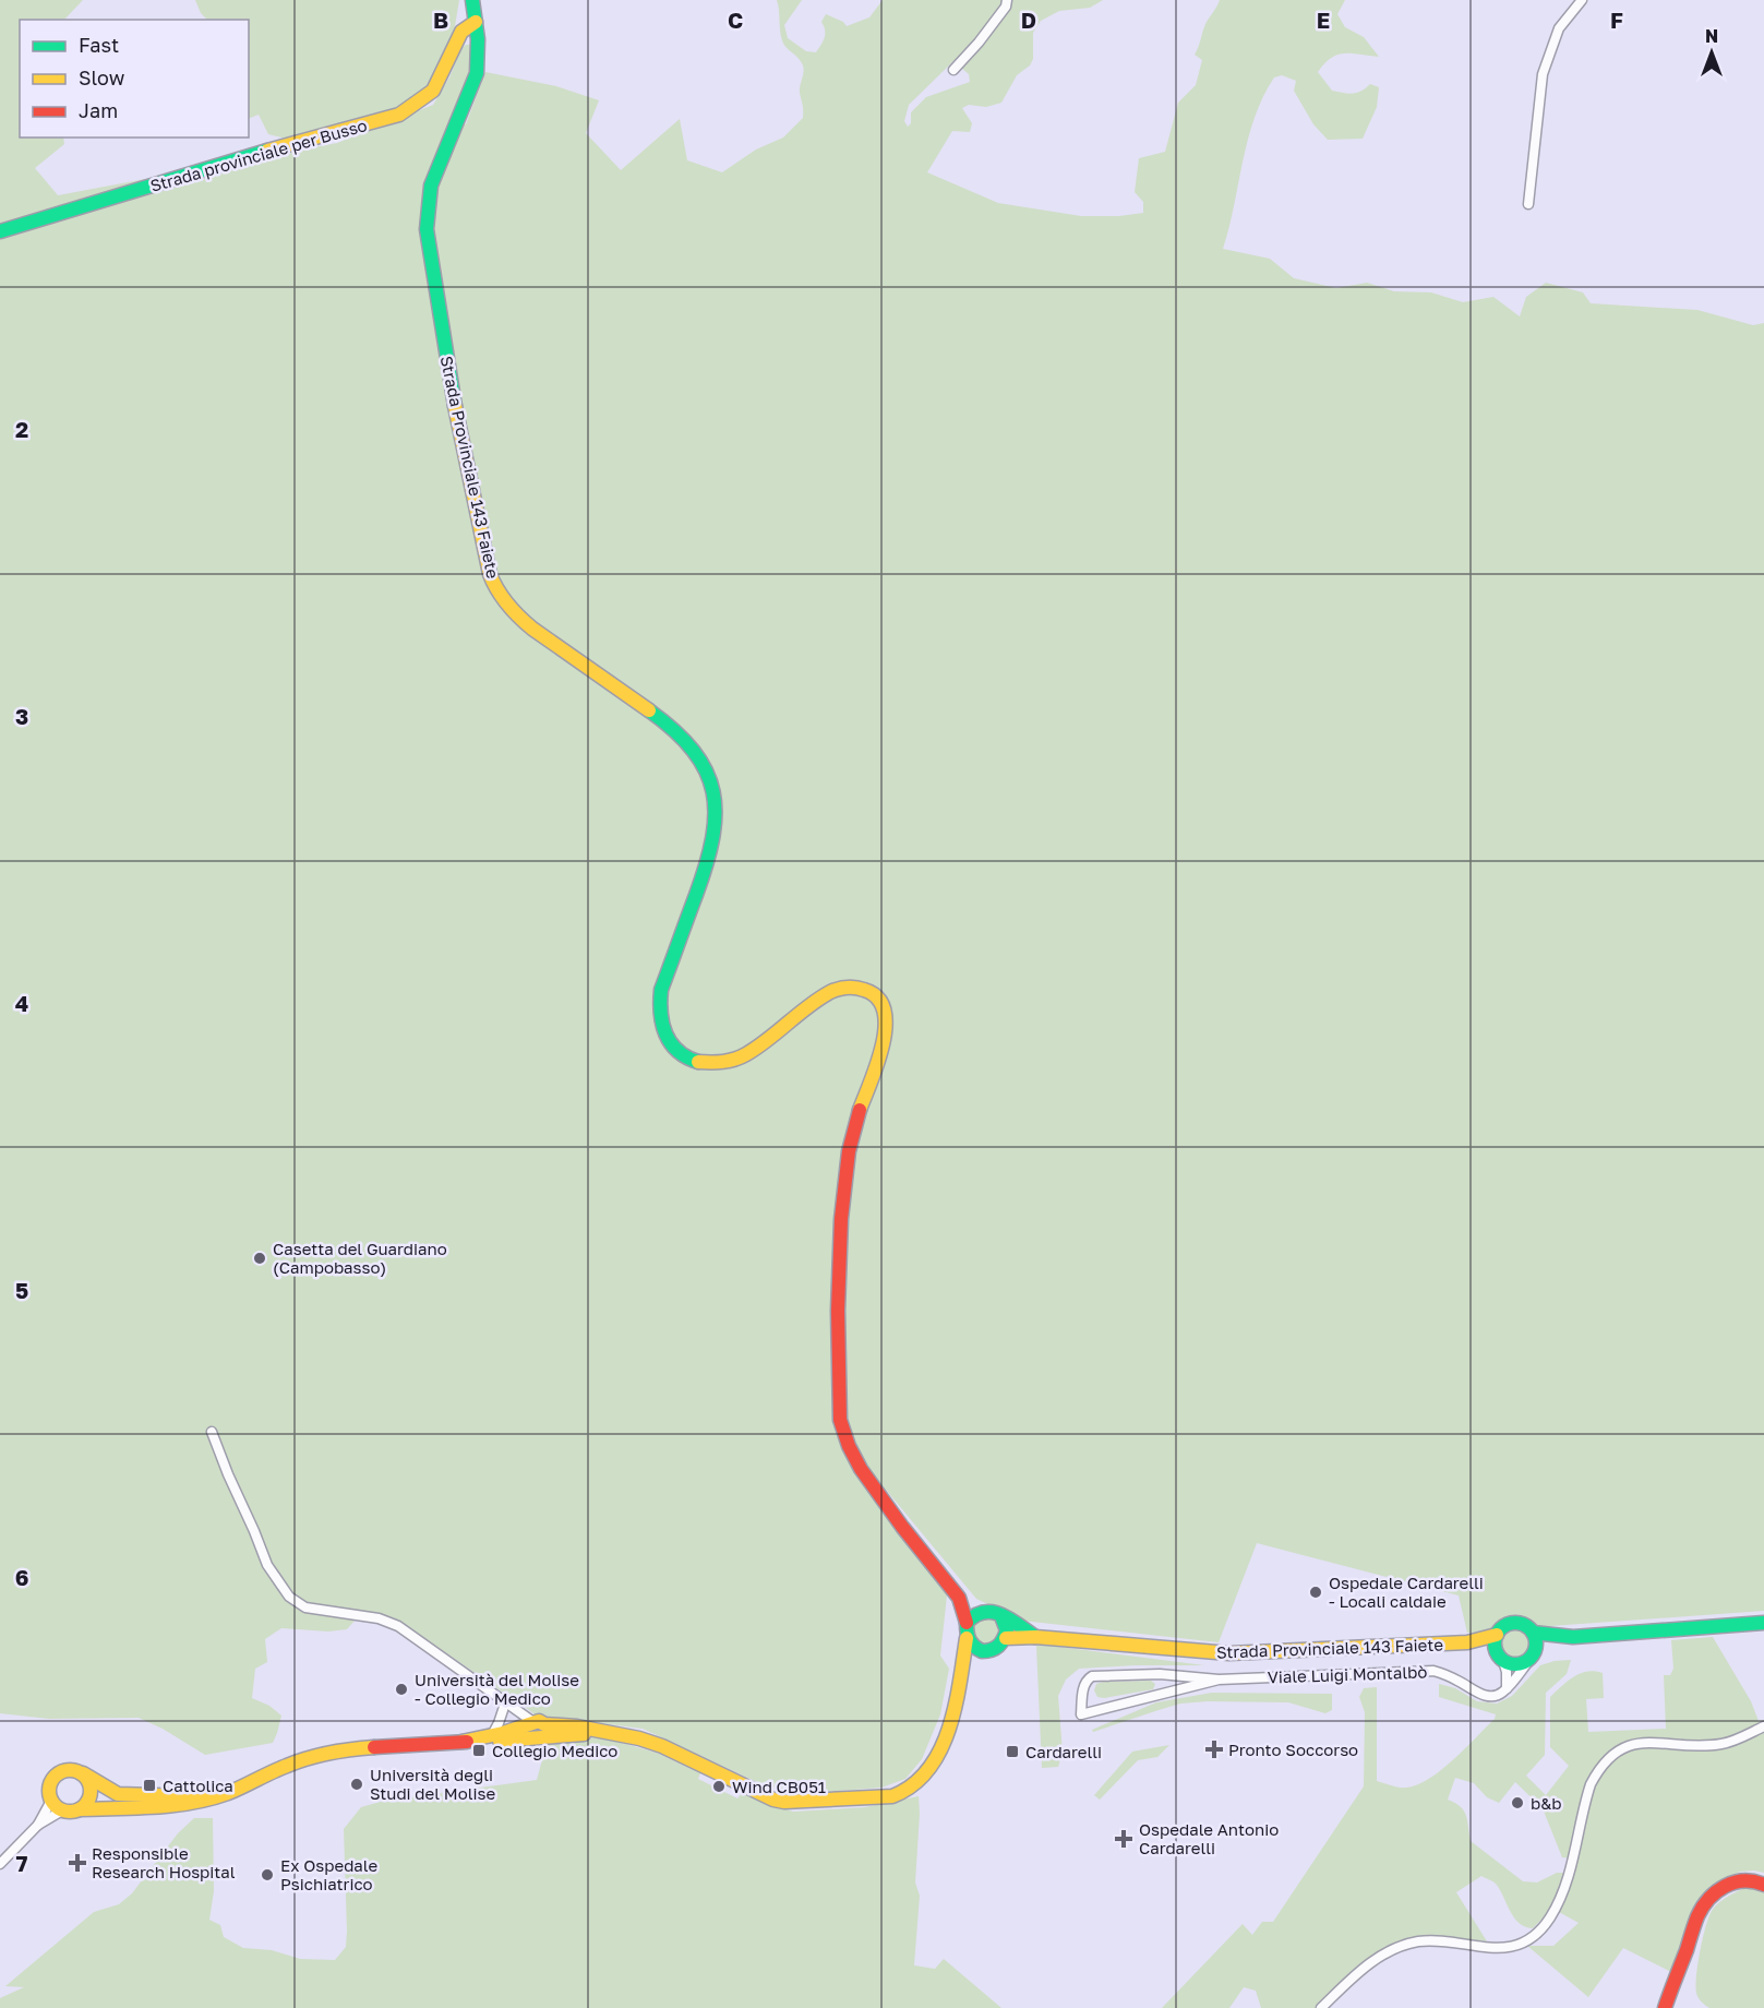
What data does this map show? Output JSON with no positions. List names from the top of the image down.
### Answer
{
  "streets": {
    "main road": ["Strada provinciale per Busso", "Strada Provinciale 143 Faiete"],
    "street": ["Viale Luigi Montalbò"]
  },
  "crossings": [
    ["Strada provinciale per Busso", "Strada Provinciale 143 Faiete"]
  ],
  "places": {
    "other": [
      "Casetta del Guardiano (Campobasso)",
      "Ospedale Cardarelli - Locali caldaie",
      "Università del Molise - Collegio Medico",
      "Università degli Studi del Molise",
      "Wind CB051",
      "b&b",
      "Ex Ospedale Psichiatrico"
    ],
    "health": ["Pronto Soccorso", "Ospedale Antonio Cardarelli", "Responsible Research Hospital"],
    "transit": ["Collegio Medico", "Cardarelli", "Cattolica"]
  },
  "legend": ["Fast", "Slow", "Jam"],
  "north": "top",
  "grid": {
    "columns": [
      "B",
      "C",
      "D",
      "E",
      "F"
    ],
    "rows": [
      "2",
      "3",
      "4",
      "5",
      "6",
      "7"
    ]
  }
}
